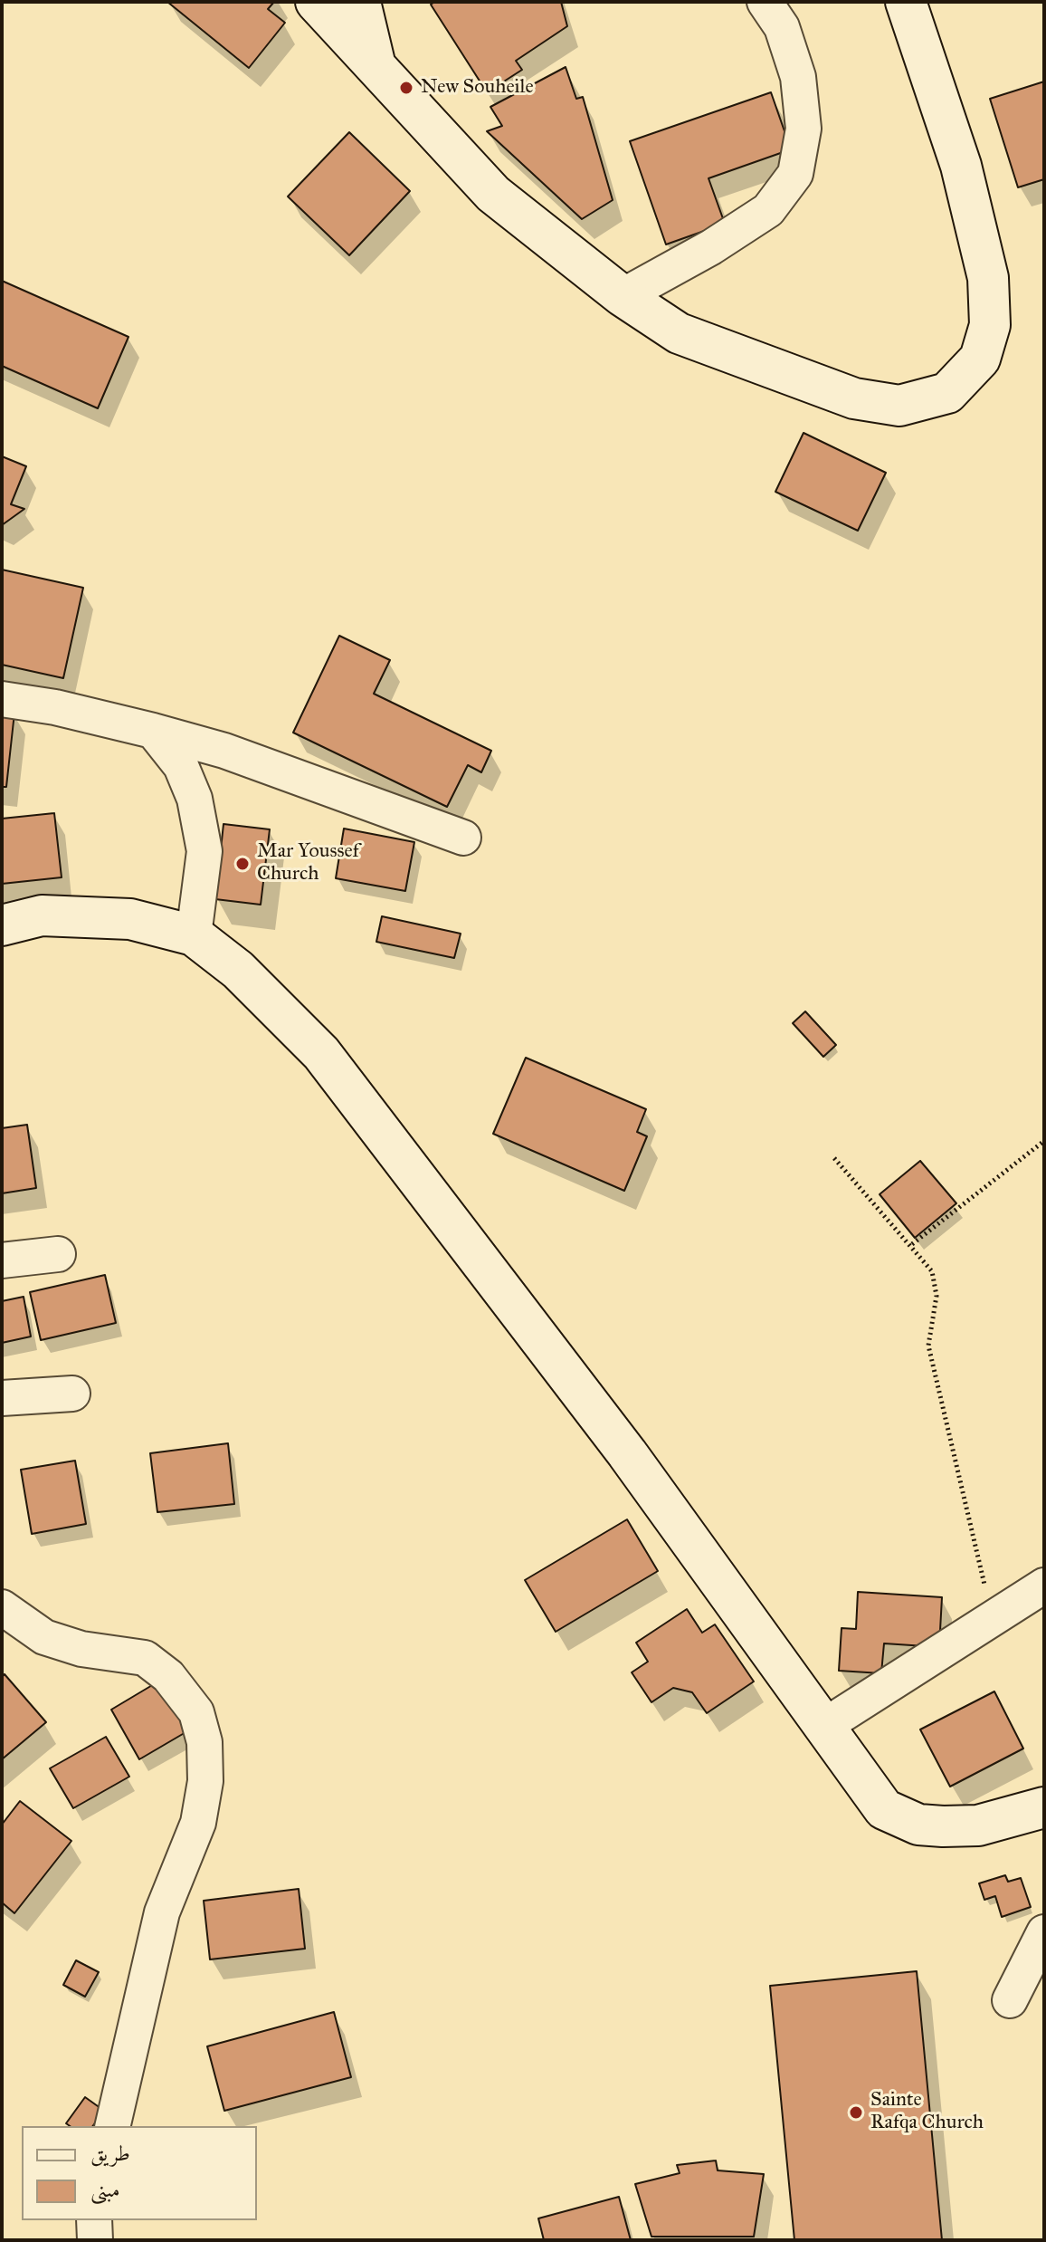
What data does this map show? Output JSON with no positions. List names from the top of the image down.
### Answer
{
  "places": ["New Souheile", "Mar Youssef Church", "Sainte Rafqa Church"],
  "legend": ["طريق", "مبنى"]
}
